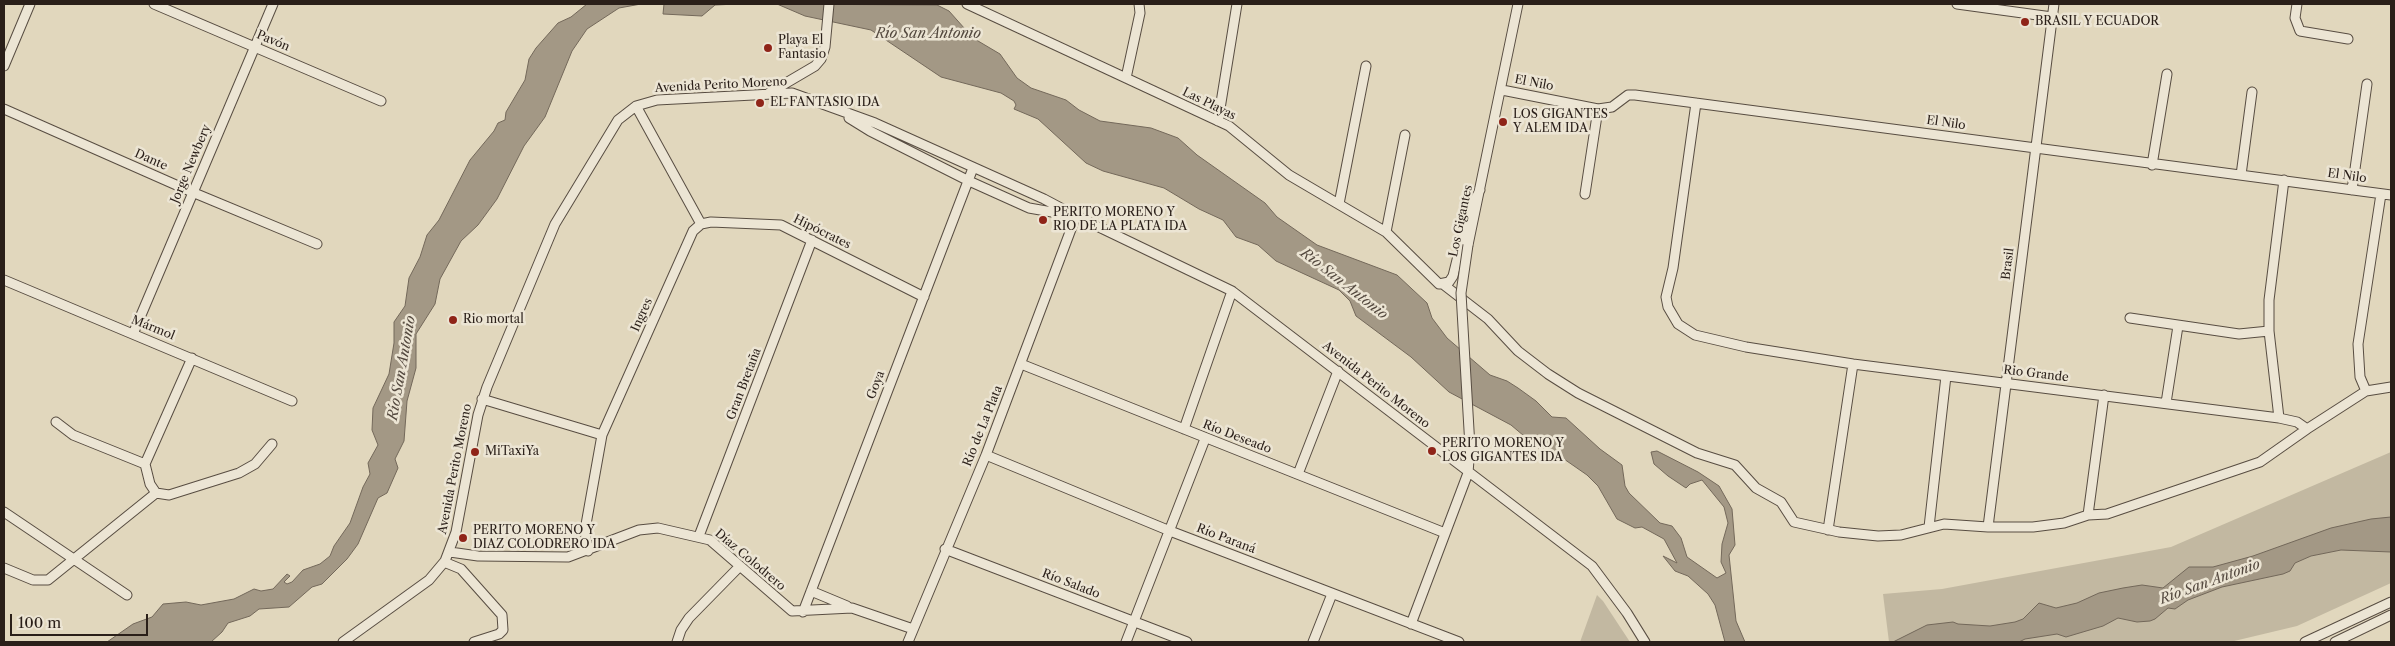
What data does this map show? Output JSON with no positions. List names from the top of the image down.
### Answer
{
  "streets": {
    "street": [
      "Pavón",
      "El Nilo",
      "Avenida Perito Moreno",
      "Las Playas",
      "Dante",
      "Jorge Newbery",
      "Los Gigantes",
      "Hipócrates",
      "Brasil",
      "Ingres",
      "Mármol",
      "Rio Grande",
      "Gran Bretaña",
      "Goya",
      "Río de La Plata",
      "Río Deseado",
      "Río Paraná",
      "Díaz Colodrero",
      "Río Salado"
    ]
  },
  "crossings": [
    ["Pavón", "Jorge Newbery"],
    ["El Nilo", "Los Gigantes"],
    ["El Nilo", "Brasil"],
    ["El Nilo", "Rio Grande"],
    ["Avenida Perito Moreno", "Los Gigantes"],
    ["Avenida Perito Moreno", "Goya"],
    ["Avenida Perito Moreno", "Río de La Plata"],
    ["Avenida Perito Moreno", "Díaz Colodrero"],
    ["Las Playas", "Brasil"],
    ["Las Playas", "Rio Grande"],
    ["Dante", "Jorge Newbery"],
    ["Jorge Newbery", "Mármol"],
    ["Los Gigantes", "Río Deseado"],
    ["Los Gigantes", "Río Paraná"],
    ["Hipócrates", "Ingres"],
    ["Hipócrates", "Gran Bretaña"],
    ["Hipócrates", "Goya"],
    ["Brasil", "Rio Grande"],
    ["Ingres", "Díaz Colodrero"],
    ["Gran Bretaña", "Díaz Colodrero"],
    ["Goya", "Díaz Colodrero"],
    ["Río de La Plata", "Río Deseado"],
    ["Río de La Plata", "Río Paraná"],
    ["Río de La Plata", "Río Salado"]
  ],
  "water": ["Río San Antonio"],
  "places": [
    "BRASIL Y ECUADOR",
    "Playa El Fantasio",
    "EL FANTASIO IDA",
    "LOS GIGANTES Y ALEM IDA",
    "PERITO MORENO Y RIO DE LA PLATA IDA",
    "Rio mortal",
    "PERITO MORENO Y LOS GIGANTES IDA",
    "MiTaxiYa",
    "PERITO MORENO Y DIAZ COLODRERO IDA"
  ],
  "scale_bar": "100 m"
}
